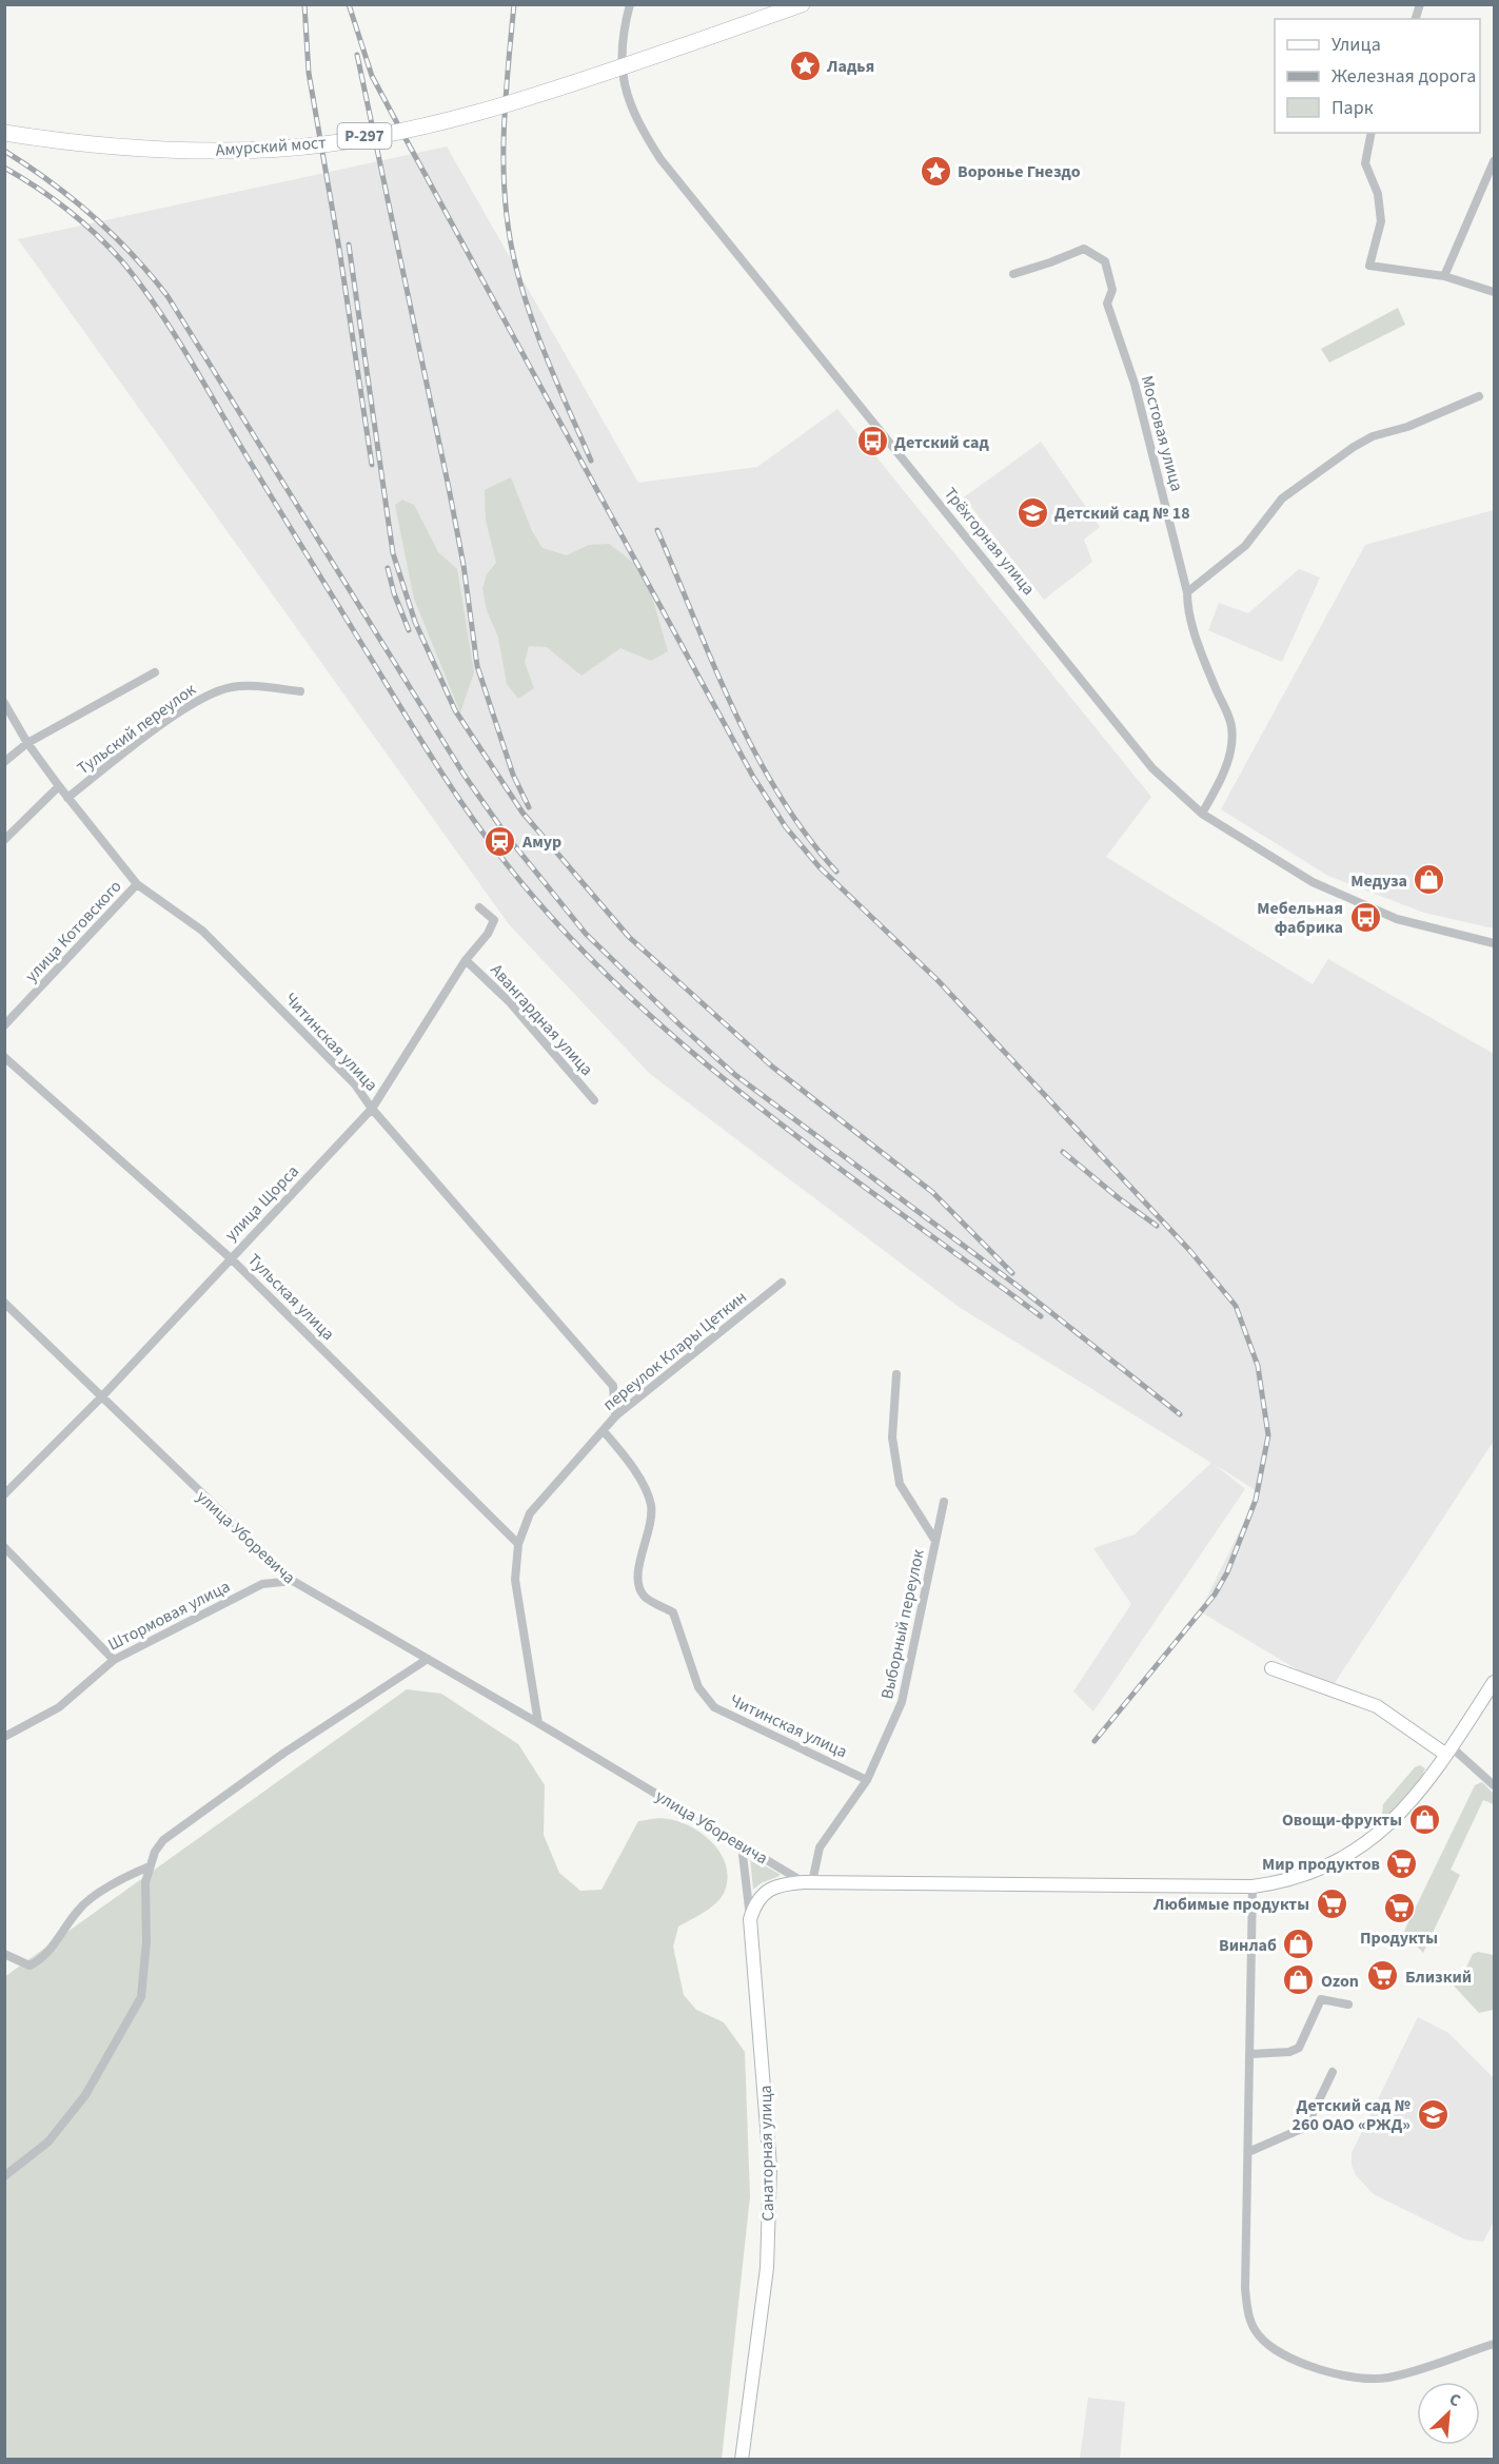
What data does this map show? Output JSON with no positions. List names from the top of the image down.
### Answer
{
  "streets": {
    "highway": ["Р-297", "Амурский мост"],
    "main road": ["Санаторная улица"],
    "street": [
      "Мостовая улица",
      "Трёхгорная улица",
      "Тульский переулок",
      "улица Котовского",
      "Авангардная улица",
      "Читинская улица",
      "улица Щорса",
      "Тульская улица",
      "переулок Клары Цеткин",
      "улица Уборевича",
      "Штормовая улица",
      "Выборный переулок"
    ]
  },
  "crossings": [
    ["Мостовая улица", "Трёхгорная улица"],
    ["Тульский переулок", "Читинская улица"],
    ["улица Котовского", "Читинская улица"],
    ["Авангардная улица", "улица Щорса"],
    ["Читинская улица", "улица Щорса"],
    ["Читинская улица", "переулок Клары Цеткин"],
    ["Читинская улица", "Выборный переулок"],
    ["улица Щорса", "Тульская улица"],
    ["улица Щорса", "улица Уборевича"],
    ["Тульская улица", "переулок Клары Цеткин"],
    ["переулок Клары Цеткин", "улица Уборевича"],
    ["улица Уборевича", "Штормовая улица"],
    ["улица Уборевича", "Выборный переулок"]
  ],
  "places": {
    "place": ["Ладья", "Воронье Гнездо"],
    "bus stop": ["Детский сад", "Мебельная фабрика"],
    "school or university": ["Детский сад № 18", "Детский сад № 260 ОАО «РЖД»"],
    "station": ["Амур"],
    "shop": [
      "Медуза",
      "Овощи-фрукты",
      "Винлаб",
      "Ozon"
    ],
    "supermarket": [
      "Мир продуктов",
      "Любимые продукты",
      "Продукты",
      "Близкий"
    ]
  },
  "legend": ["Улица", "Железная дорога", "Парк"],
  "north": "top right"
}
